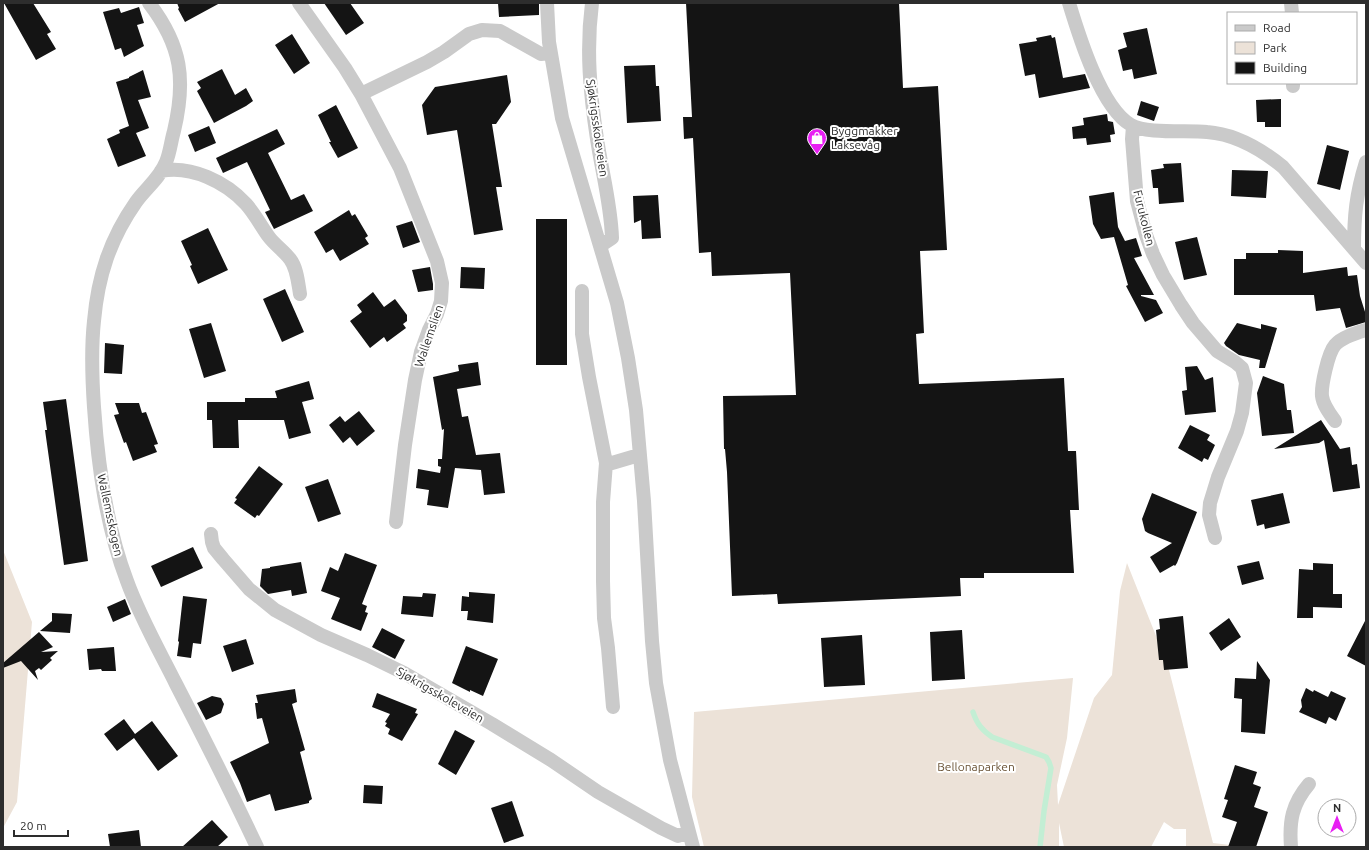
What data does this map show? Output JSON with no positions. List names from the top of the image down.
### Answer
{
  "streets": {
    "street": [
      "Sjøkrigsskoleveien",
      "Furukollen",
      "Wallemslien",
      "Wallemsskogen"
    ]
  },
  "parks": ["Bellonaparken"],
  "places": {
    "shop": ["Byggmakker Laksevåg"]
  },
  "legend": ["Road", "Park", "Building"],
  "scale_bar": "20 m",
  "north": "top"
}
